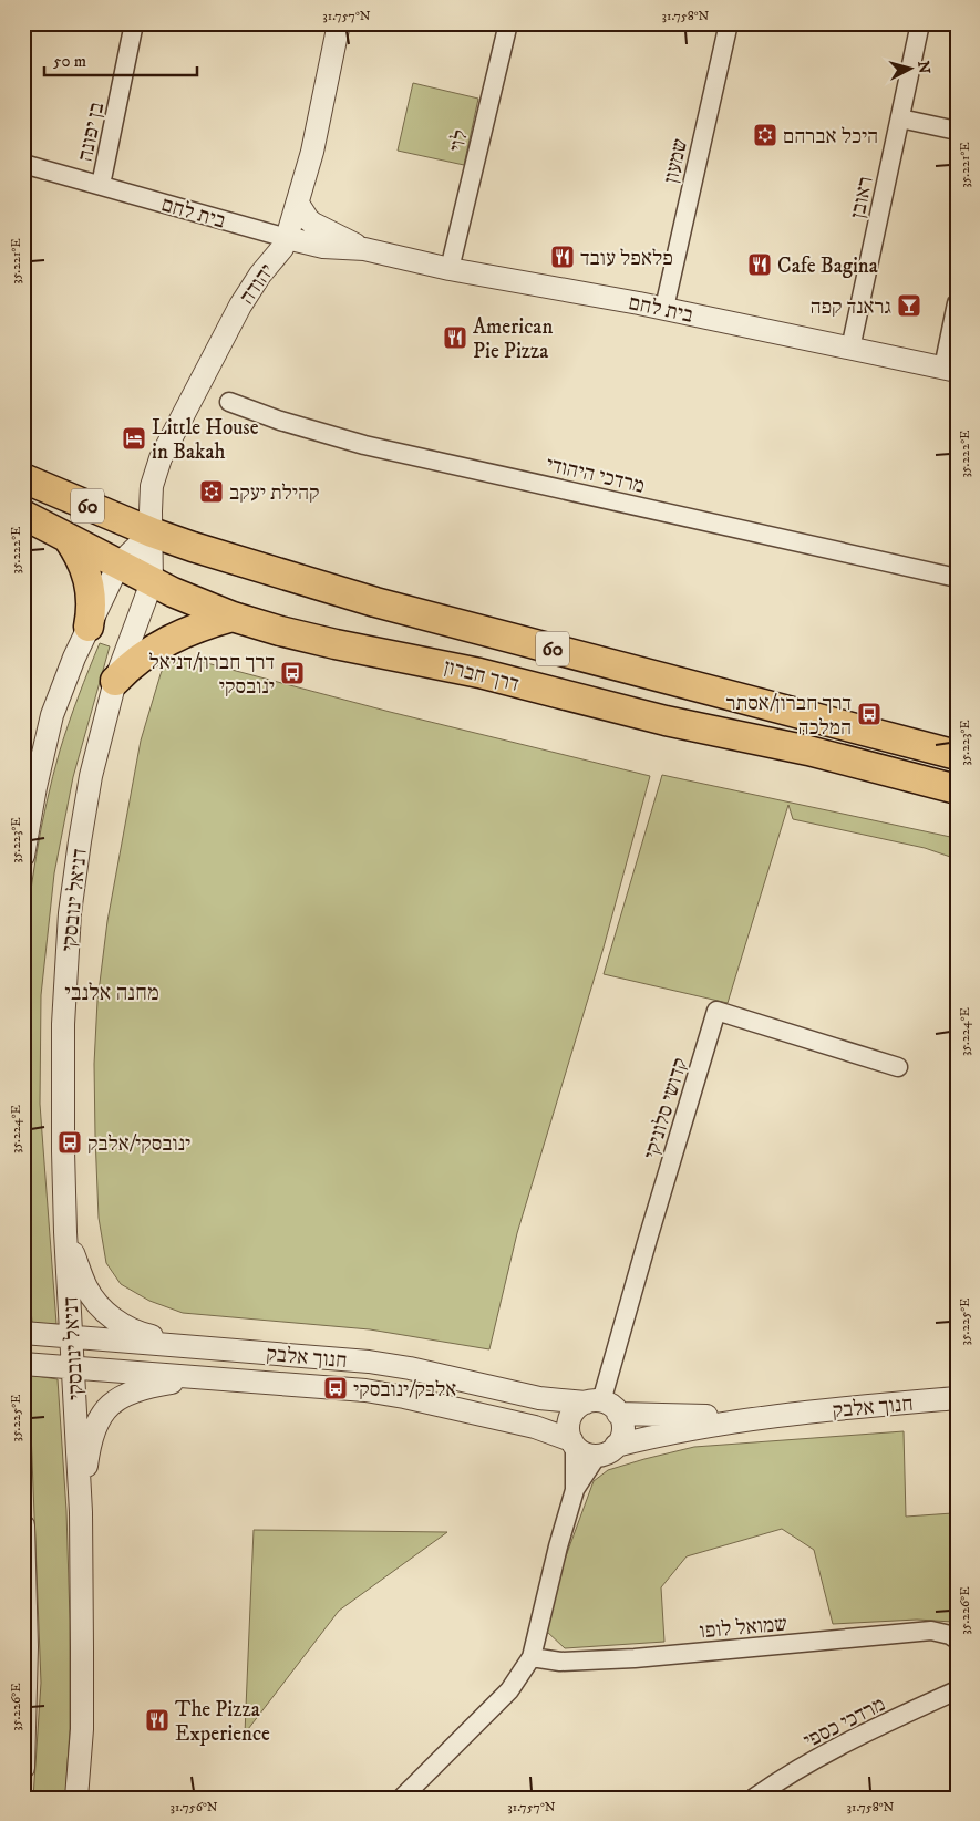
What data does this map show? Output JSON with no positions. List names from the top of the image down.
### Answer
{
  "streets": {
    "highway": ["60", "דרך חברון"],
    "street": [
      "בן יפונה",
      "לוי",
      "שמעון",
      "ראובן",
      "בית לחם",
      "יהודה",
      "מרדכי היהודי",
      "דניאל ינובסקי",
      "קדושי סלוניקי",
      "חנוך אלבק",
      "שמואל לופו",
      "מרדכי כספי"
    ]
  },
  "crossings": [
    ["בן יפונה", "בית לחם"],
    ["לוי", "בית לחם"],
    ["שמעון", "בית לחם"],
    ["ראובן", "בית לחם"],
    ["בית לחם", "יהודה"],
    ["יהודה", "דרך חברון"],
    ["יהודה", "דניאל ינובסקי"],
    ["דרך חברון", "דניאל ינובסקי"],
    ["דניאל ינובסקי", "חנוך אלבק"],
    ["קדושי סלוניקי", "חנוך אלבק"]
  ],
  "districts": ["מחנה אלנבי"],
  "places": {
    "synagogue": ["היכל אברהם", "קהילת יעקב"],
    "restaurant": [
      "פלאפל עובד",
      "Cafe Bagina",
      "American Pie Pizza",
      "The Pizza Experience"
    ],
    "bar": ["גראנד קפה"],
    "hotel": ["Little House in Bakah"],
    "bus stop": [
      "דרך חברון/דניאל ינובסקי",
      "דרך חברון/אסתר המלכה",
      "ינובסקי/אלבק",
      "אלבק/ינובסקי"
    ]
  },
  "scale_bar": "50 m",
  "north": "right",
  "coordinates": [
    "31.757°N",
    "31.758°N",
    "35.221°E",
    "35.222°E",
    "35.223°E",
    "35.224°E",
    "35.225°E",
    "35.226°E",
    "31.756°N"
  ]
}
